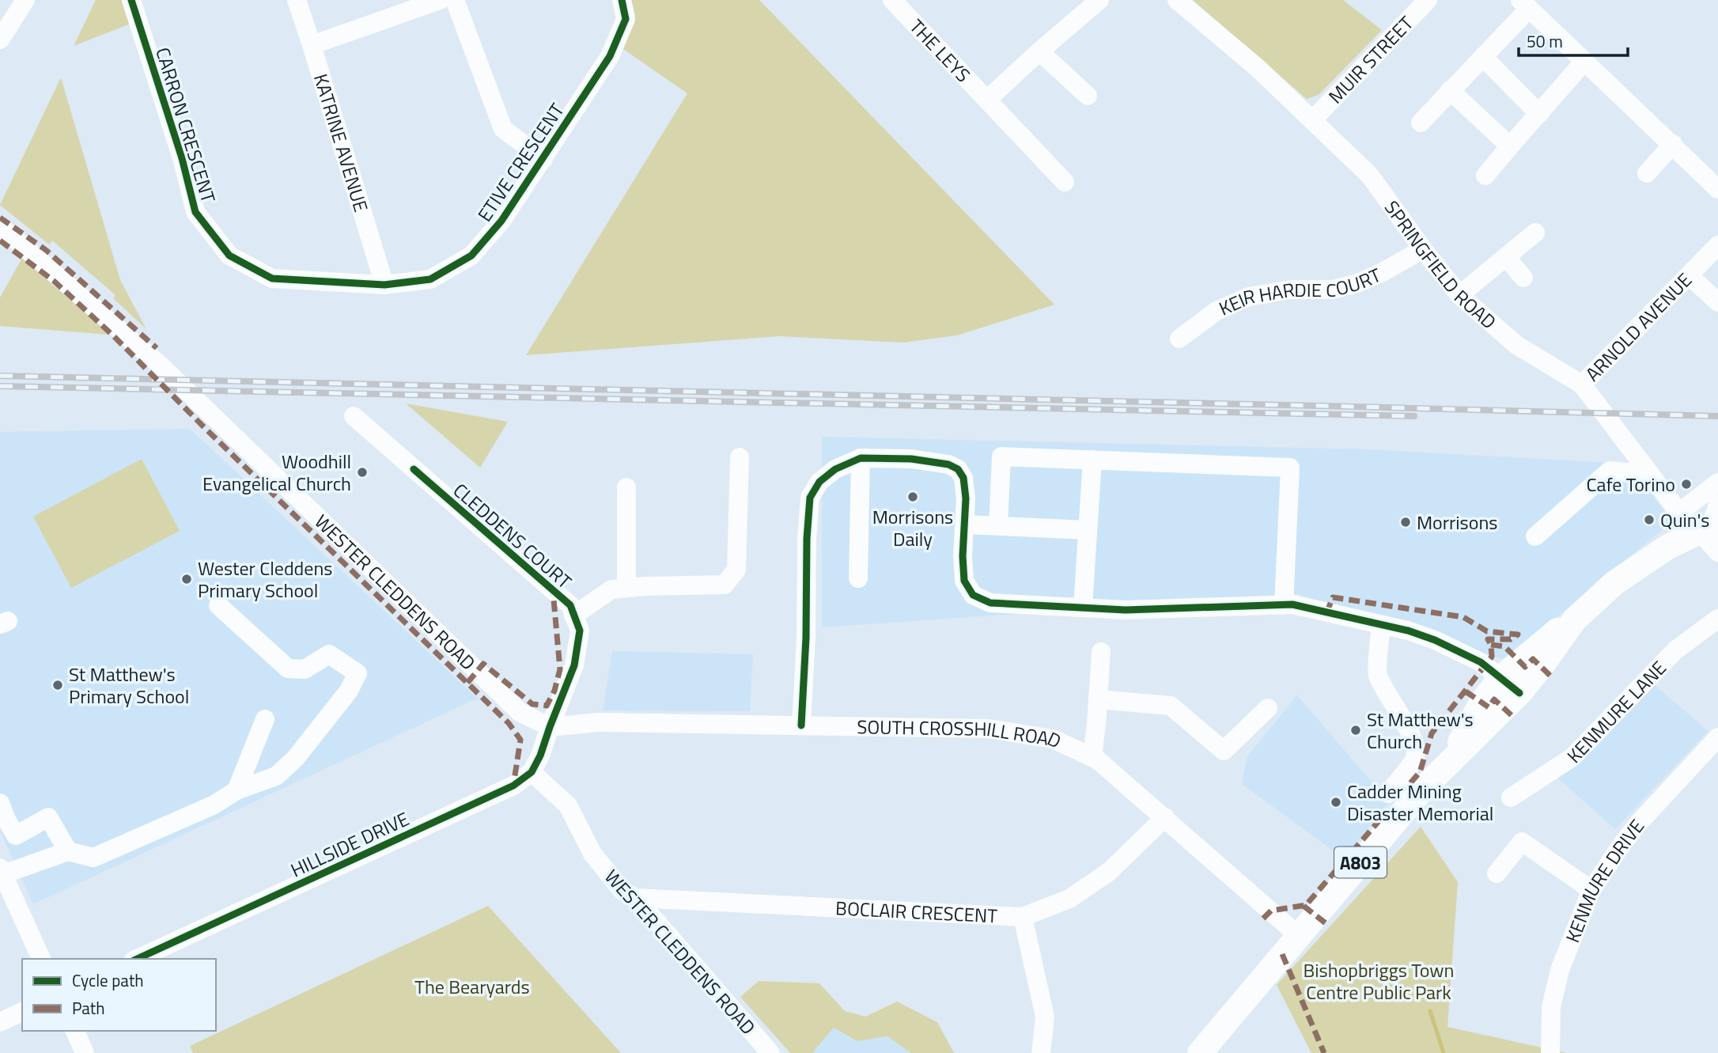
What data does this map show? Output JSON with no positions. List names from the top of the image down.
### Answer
{
  "streets": {
    "main road": ["A803"],
    "street": [
      "THE LEYS",
      "MUIR STREET",
      "CARRON CRESCENT",
      "KATRINE AVENUE",
      "ETIVE CRESCENT",
      "SPRINGFIELD ROAD",
      "KEIR HARDIE COURT",
      "ARNOLD AVENUE",
      "CLEDDENS COURT",
      "WESTER CLEDDENS ROAD",
      "KENMURE LANE",
      "SOUTH CROSSHILL ROAD",
      "HILLSIDE DRIVE",
      "KENMURE DRIVE",
      "BOCLAIR CRESCENT"
    ]
  },
  "crossings": [
    ["MUIR STREET", "SPRINGFIELD ROAD"],
    ["CARRON CRESCENT", "KATRINE AVENUE"],
    ["CARRON CRESCENT", "ETIVE CRESCENT"],
    ["KATRINE AVENUE", "ETIVE CRESCENT"],
    ["SPRINGFIELD ROAD", "KEIR HARDIE COURT"],
    ["SPRINGFIELD ROAD", "ARNOLD AVENUE"],
    ["SPRINGFIELD ROAD", "A803"],
    ["CLEDDENS COURT", "WESTER CLEDDENS ROAD"],
    ["CLEDDENS COURT", "SOUTH CROSSHILL ROAD"],
    ["WESTER CLEDDENS ROAD", "SOUTH CROSSHILL ROAD"],
    ["WESTER CLEDDENS ROAD", "HILLSIDE DRIVE"],
    ["WESTER CLEDDENS ROAD", "BOCLAIR CRESCENT"],
    ["SOUTH CROSSHILL ROAD", "A803"],
    ["SOUTH CROSSHILL ROAD", "BOCLAIR CRESCENT"]
  ],
  "parks": ["Bishopbriggs Town Centre Public Park", "The Bearyards"],
  "places": [
    "Woodhill Evangelical Church",
    "Cafe Torino",
    "Morrisons Daily",
    "Quin's",
    "Morrisons",
    "Wester Cleddens Primary School",
    "St Matthew's Primary School",
    "St Matthew's Church",
    "Cadder Mining Disaster Memorial"
  ],
  "legend": ["Cycle path", "Path"],
  "scale_bar": "50 m"
}
